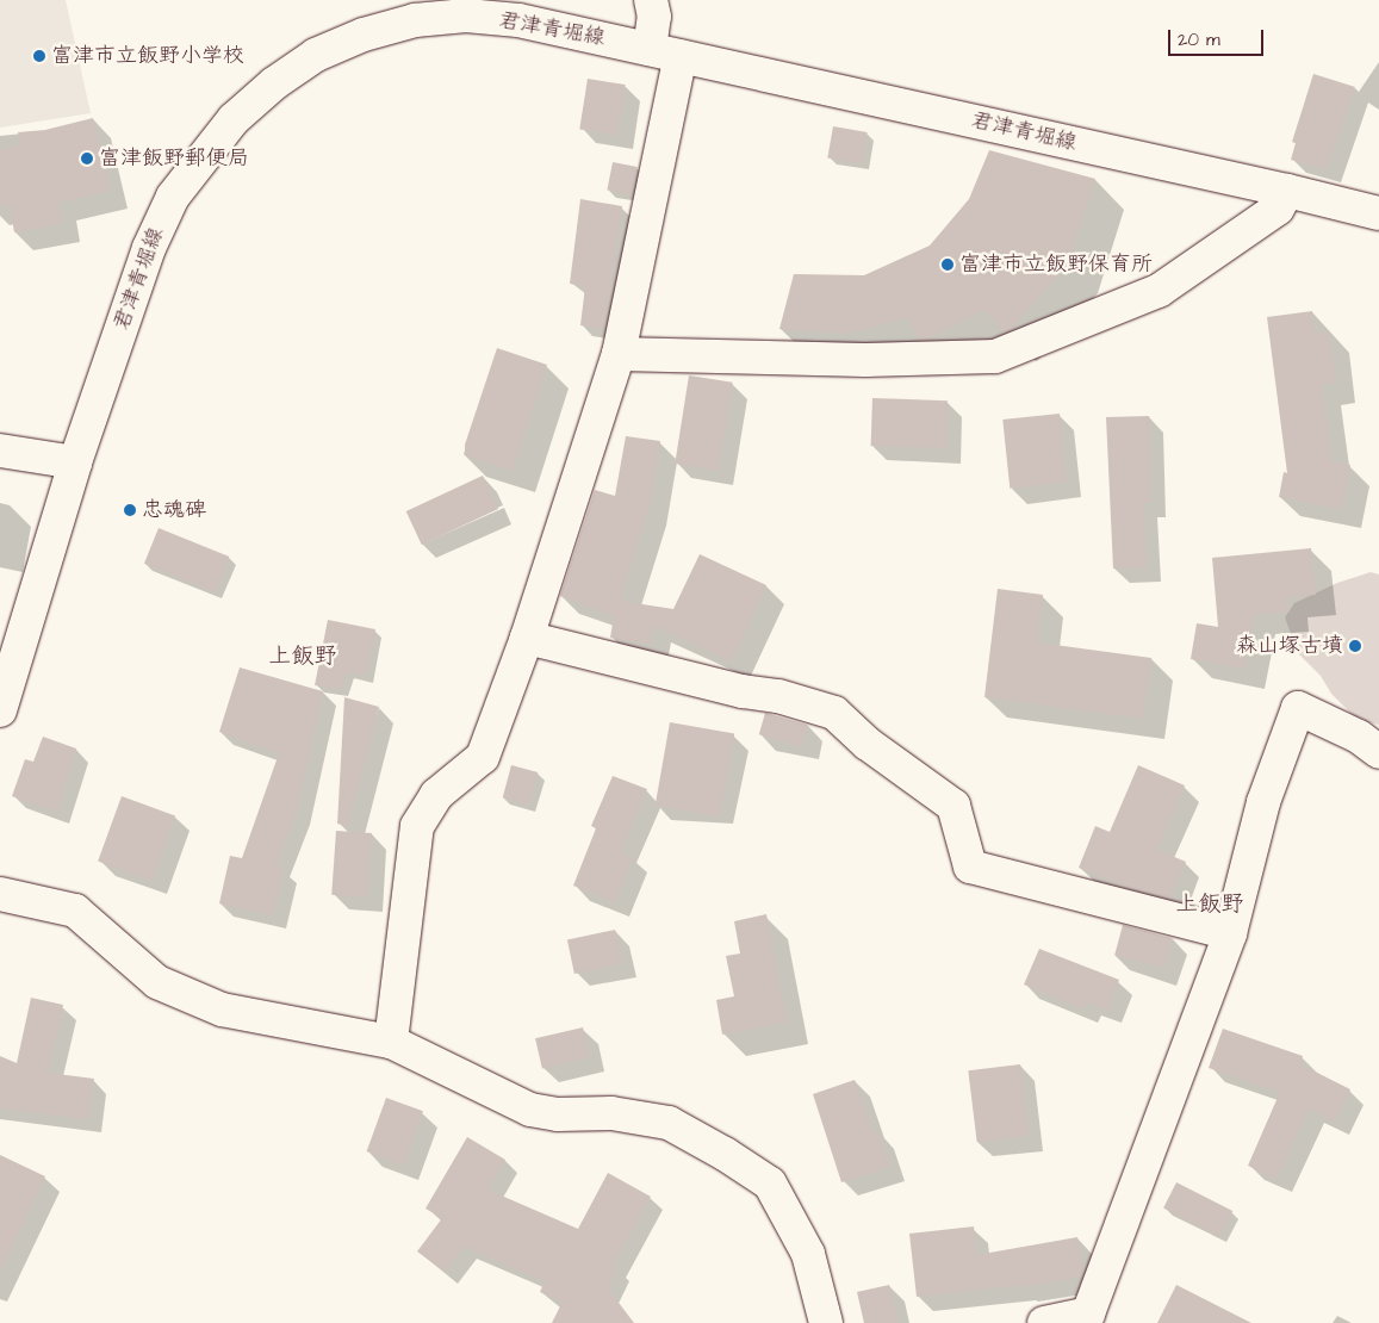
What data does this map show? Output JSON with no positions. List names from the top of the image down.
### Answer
{
  "streets": {
    "street": ["君津青堀線"]
  },
  "districts": ["上飯野", "上飯野"],
  "places": [
    "富津市立飯野小学校",
    "富津飯野郵便局",
    "富津市立飯野保育所",
    "忠魂碑",
    "森山塚古墳"
  ],
  "scale_bar": "20 m"
}
